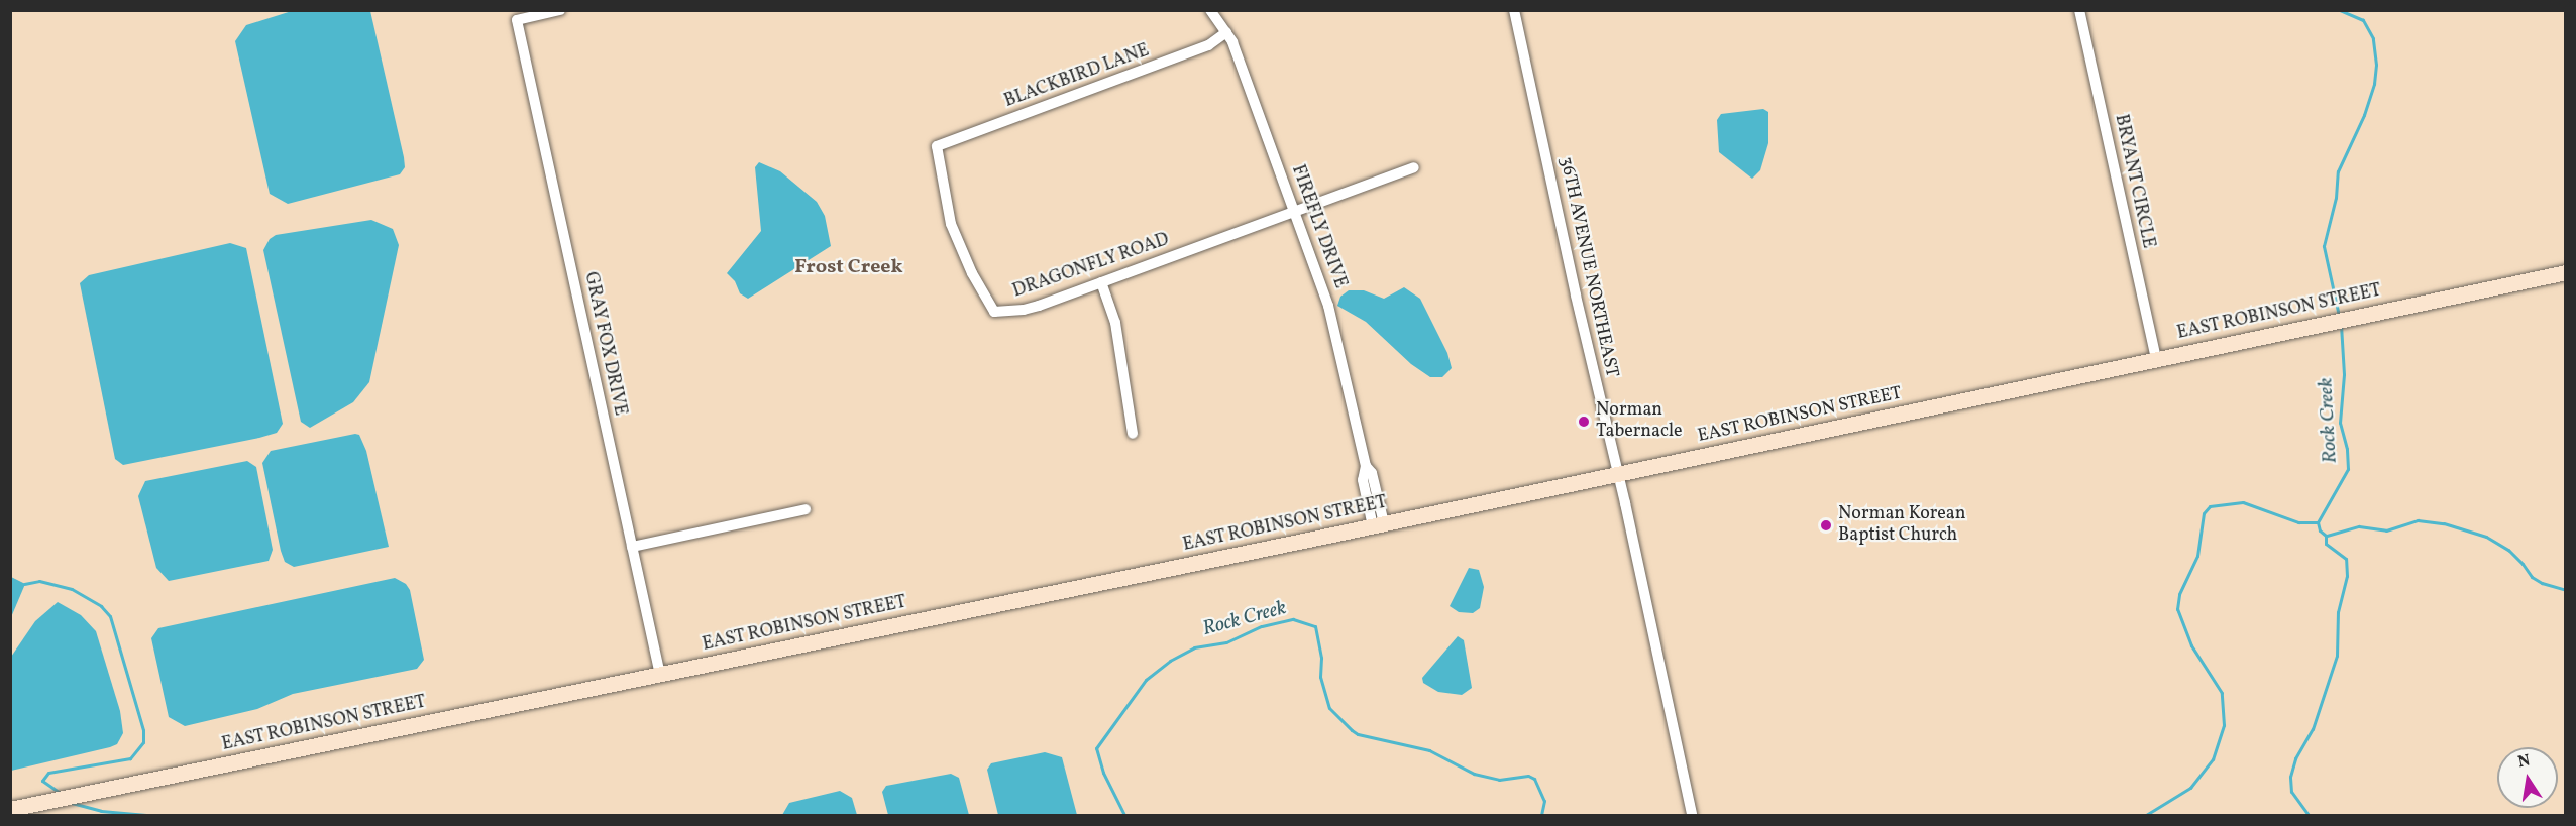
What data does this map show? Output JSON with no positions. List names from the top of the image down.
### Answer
{
  "streets": {
    "street": [
      "BLACKBIRD LANE",
      "BRYANT CIRCLE",
      "FIREFLY DRIVE",
      "DRAGONFLY ROAD",
      "36TH AVENUE NORTHEAST",
      "EAST ROBINSON STREET",
      "GRAY FOX DRIVE"
    ]
  },
  "crossings": [
    ["BLACKBIRD LANE", "FIREFLY DRIVE"],
    ["BLACKBIRD LANE", "DRAGONFLY ROAD"],
    ["BRYANT CIRCLE", "EAST ROBINSON STREET"],
    ["FIREFLY DRIVE", "DRAGONFLY ROAD"],
    ["FIREFLY DRIVE", "EAST ROBINSON STREET"],
    ["36TH AVENUE NORTHEAST", "EAST ROBINSON STREET"],
    ["EAST ROBINSON STREET", "GRAY FOX DRIVE"]
  ],
  "districts": ["Frost Creek"],
  "water": ["Rock Creek"],
  "places": ["Norman Tabernacle", "Norman Korean Baptist Church"],
  "north": "top"
}
